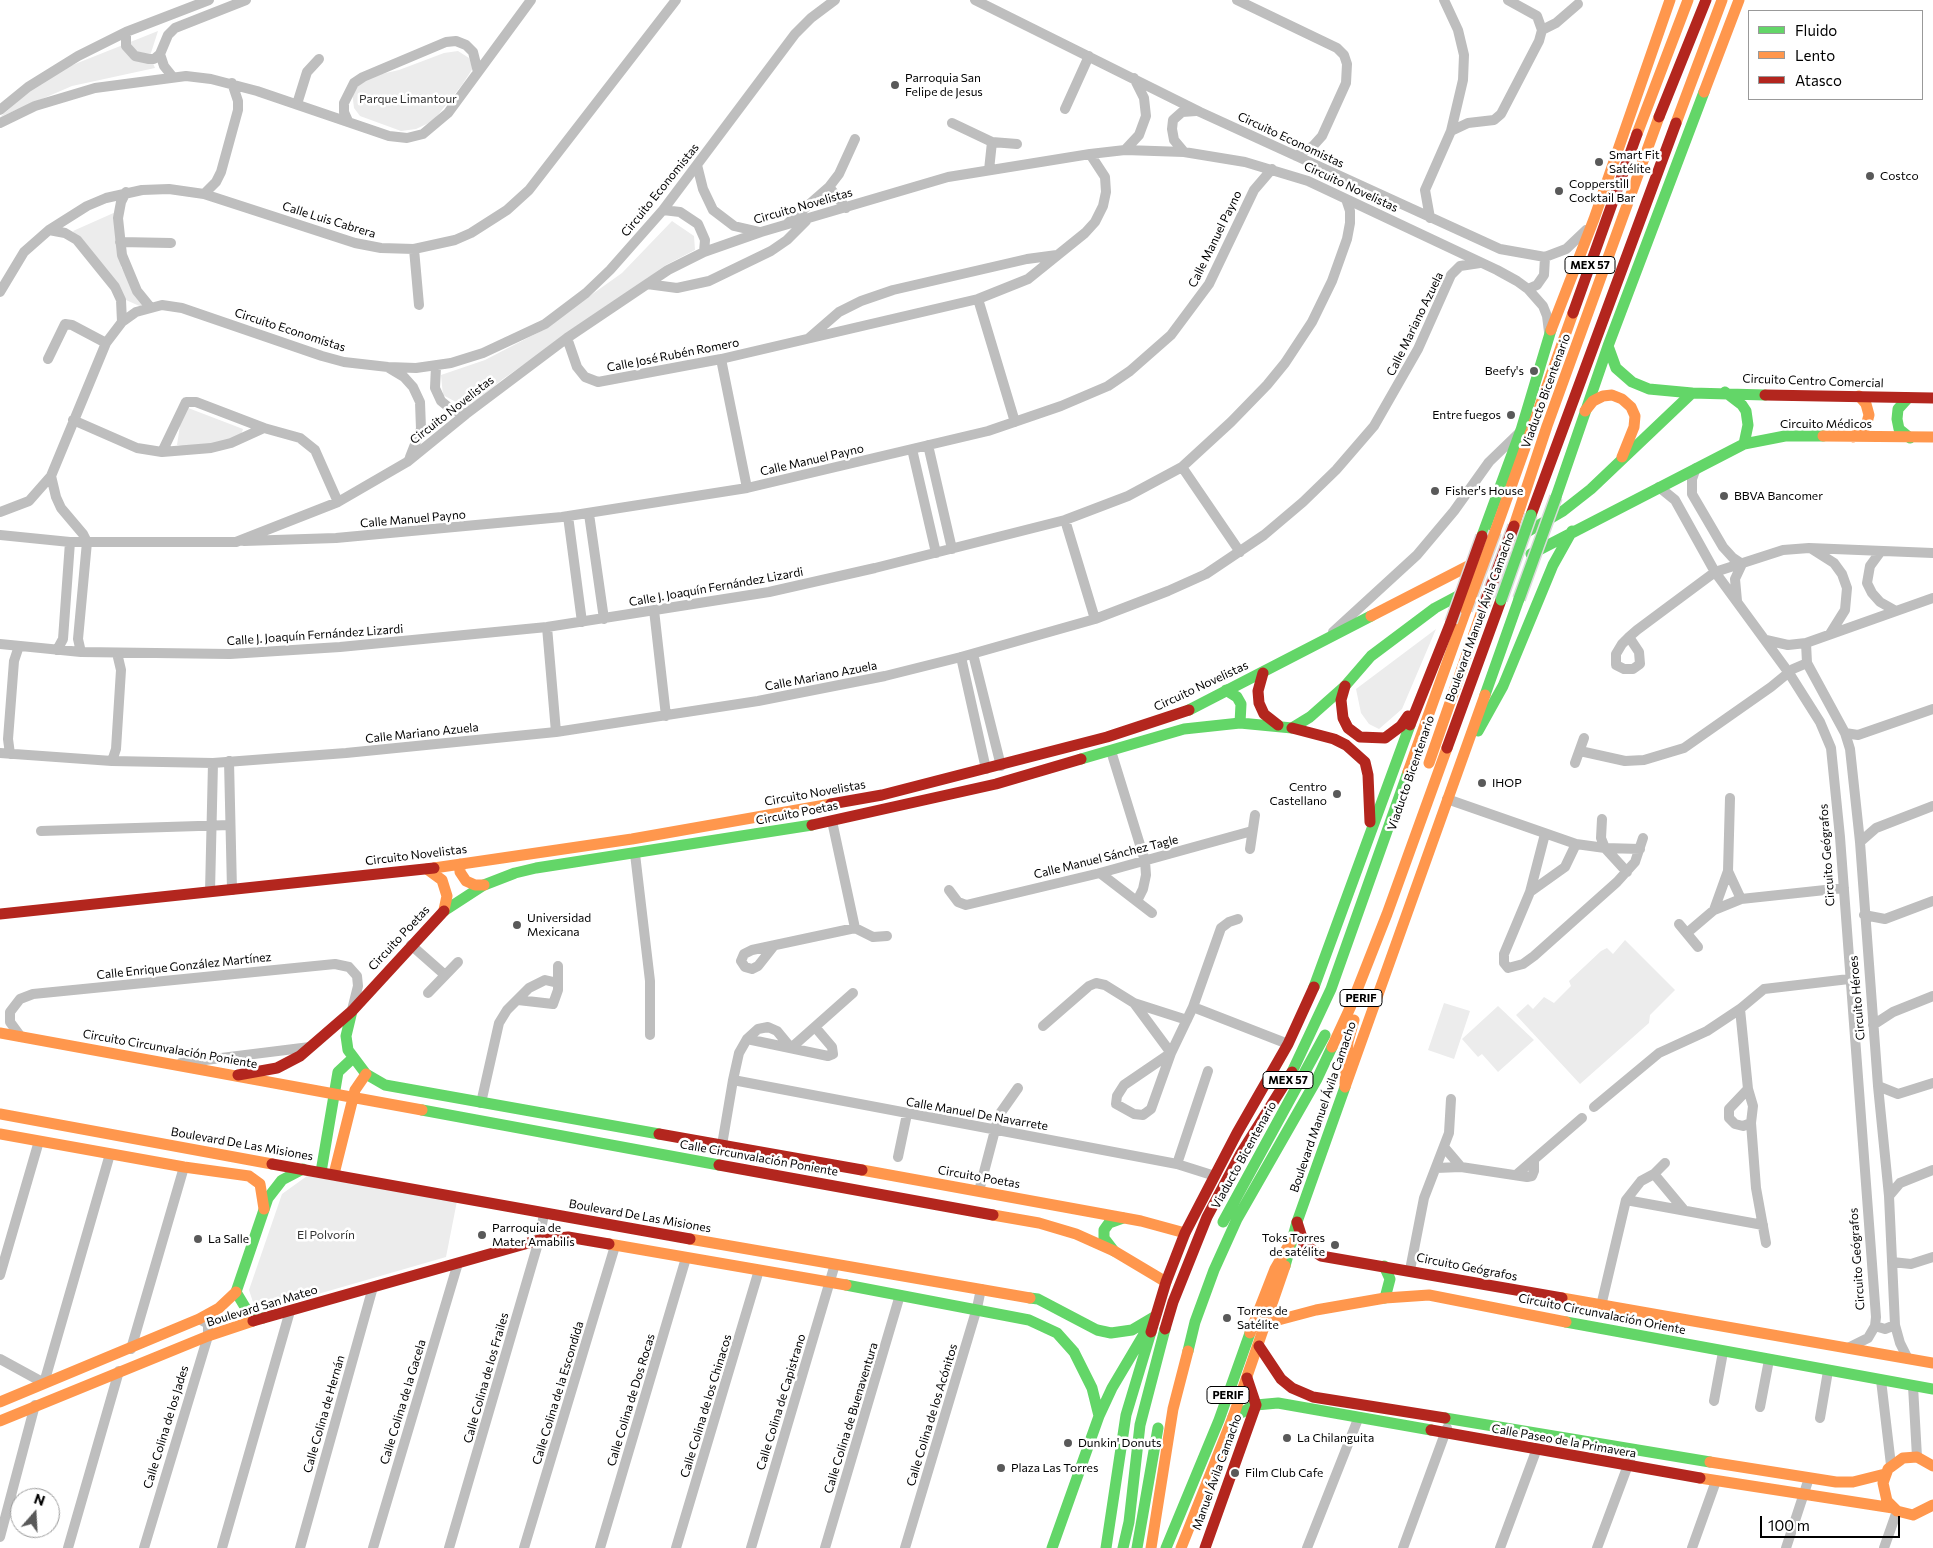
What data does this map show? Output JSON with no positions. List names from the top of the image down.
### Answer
{
  "streets": {
    "main road": [
      "Circuito Novelistas",
      "MEX 57",
      "Circuito Centro Comercial",
      "Viaducto Bicentenario",
      "Circuito Médicos",
      "Boulevard Manuel Ávila Camacho",
      "Circuito Poetas",
      "Circuito Geógrafos",
      "PERIF",
      "Circuito Circunvalación Poniente",
      "Boulevard De Las Misiones",
      "Calle Circunvalación Poniente",
      "Boulevard San Mateo",
      "Circuito Circunvalación Oriente",
      "Calle Paseo de la Primavera",
      "Manuel Ávila Camacho"
    ],
    "street": [
      "Circuito Economistas",
      "Calle Luis Cabrera",
      "Calle Manuel Payno",
      "Calle Mariano Azuela",
      "Calle José Rubén Romero",
      "Calle J. Joaquín Fernández Lizardi",
      "Calle Manuel Sánchez Tagle",
      "Calle Enrique González Martínez",
      "Circuito Héroes",
      "Calle Manuel De Navarrete",
      "Calle Colina de los Frailes",
      "Calle Colina de la Escondida",
      "Calle Colina de Dos Rocas",
      "Calle Colina de la Gacela",
      "Calle Colina de Capistrano",
      "Calle Colina de los Chinacos",
      "Calle Colina de Hernán",
      "Calle Colina de los Acónitos",
      "Calle Colina de Buenaventura",
      "Calle Colina de los Jades"
    ]
  },
  "crossings": [
    ["Circuito Novelistas", "Calle Manuel Payno"],
    ["Circuito Novelistas", "Calle Mariano Azuela"],
    ["Circuito Novelistas", "Calle José Rubén Romero"],
    ["Circuito Novelistas", "Calle J. Joaquín Fernández Lizardi"],
    ["Circuito Novelistas", "Boulevard Manuel Ávila Camacho"],
    ["Circuito Centro Comercial", "Boulevard Manuel Ávila Camacho"],
    ["Circuito Médicos", "Circuito Poetas"],
    ["Circuito Médicos", "Circuito Geógrafos"],
    ["Boulevard Manuel Ávila Camacho", "Circuito Poetas"],
    ["Boulevard Manuel Ávila Camacho", "Circuito Geógrafos"],
    ["Boulevard Manuel Ávila Camacho", "PERIF"],
    ["Boulevard Manuel Ávila Camacho", "Calle Manuel De Navarrete"],
    ["Boulevard Manuel Ávila Camacho", "Boulevard De Las Misiones"],
    ["Boulevard Manuel Ávila Camacho", "Calle Circunvalación Poniente"],
    ["Boulevard Manuel Ávila Camacho", "Circuito Circunvalación Oriente"],
    ["Boulevard Manuel Ávila Camacho", "Calle Paseo de la Primavera"],
    ["Boulevard Manuel Ávila Camacho", "Manuel Ávila Camacho"],
    ["Circuito Poetas", "Calle Enrique González Martínez"],
    ["Circuito Poetas", "Circuito Circunvalación Poniente"],
    ["Circuito Geógrafos", "Circuito Héroes"],
    ["Calle Enrique González Martínez", "Circuito Circunvalación Poniente"],
    ["Circuito Circunvalación Poniente", "Calle Circunvalación Poniente"],
    ["Boulevard De Las Misiones", "Calle Colina de los Frailes"],
    ["Boulevard De Las Misiones", "Calle Colina de Capistrano"],
    ["Boulevard De Las Misiones", "Calle Colina de los Acónitos"],
    ["Boulevard San Mateo", "Calle Colina de los Frailes"],
    ["Boulevard San Mateo", "Calle Colina de la Gacela"],
    ["Boulevard San Mateo", "Calle Colina de Hernán"],
    ["Boulevard San Mateo", "Calle Colina de los Jades"],
    ["Calle Paseo de la Primavera", "Manuel Ávila Camacho"]
  ],
  "parks": ["Parque Limantour", "El Polvorín"],
  "places": [
    "Parroquia San Felipe de Jesus",
    "Smart Fit Satélite",
    "Costco",
    "Copperstill Cocktail Bar",
    "Beefy's",
    "Entre fuegos",
    "Fisher's House",
    "BBVA Bancomer",
    "IHOP",
    "Centro Castellano",
    "Universidad Mexicana",
    "Parroquia de Mater Amabilis",
    "La Salle",
    "Toks Torres de satélite",
    "Torres de Satélite",
    "La Chilanguita",
    "Dunkin' Donuts",
    "Plaza Las Torres",
    "Film Club Cafe"
  ],
  "legend": ["Fluido", "Lento", "Atasco"],
  "scale_bar": "100 m",
  "north": "top"
}
